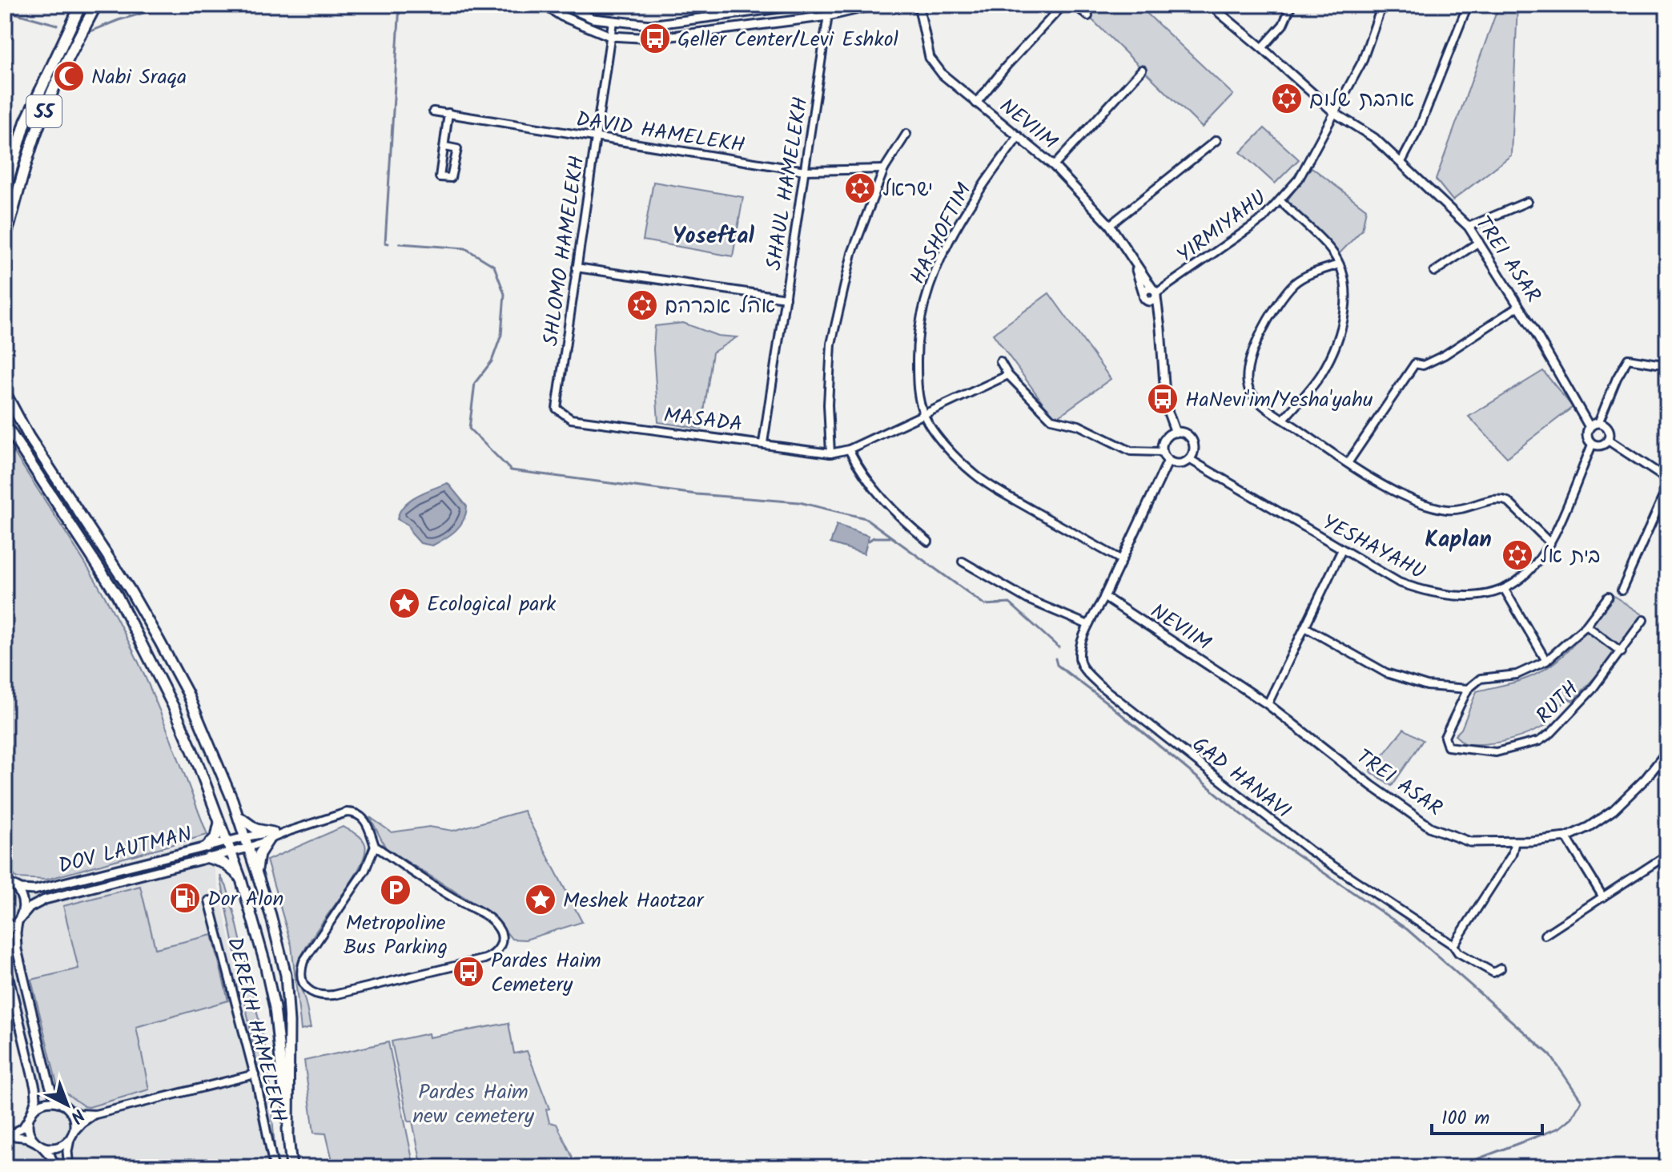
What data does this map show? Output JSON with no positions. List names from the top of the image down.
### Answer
{
  "streets": {
    "highway": ["55"],
    "street": [
      "NEVIIM",
      "DAVID HAMELEKH",
      "SHAUL HAMELEKH",
      "YIRMIYAHU",
      "HASHOFTIM",
      "SHLOMO HAMELEKH",
      "TREI ASAR",
      "MASADA",
      "YESHAYAHU",
      "RUTH",
      "GAD HANAVI",
      "DOV LAUTMAN",
      "DEREKH HAMELEKH"
    ]
  },
  "crossings": [
    ["NEVIIM", "YIRMIYAHU"],
    ["NEVIIM", "HASHOFTIM"],
    ["NEVIIM", "TREI ASAR"],
    ["NEVIIM", "YESHAYAHU"],
    ["NEVIIM", "GAD HANAVI"],
    ["DAVID HAMELEKH", "SHAUL HAMELEKH"],
    ["DAVID HAMELEKH", "SHLOMO HAMELEKH"],
    ["SHAUL HAMELEKH", "MASADA"],
    ["YIRMIYAHU", "TREI ASAR"],
    ["HASHOFTIM", "MASADA"],
    ["SHLOMO HAMELEKH", "MASADA"],
    ["TREI ASAR", "YESHAYAHU"]
  ],
  "districts": ["Yoseftal", "Kaplan"],
  "parks": ["Pardes Haim new cemetery"],
  "places": {
    "bus stop": ["Geller Center/Levi Eshkol", "HaNevi'im/Yesha'yahu", "Pardes Haim Cemetery"],
    "mosque": ["Nabi Sraqa"],
    "synagogue": [
      "אהבת שלום",
      "ישראל",
      "אהל אברהם",
      "בית אל"
    ],
    "place": ["Ecological park", "Meshek Haotzar"],
    "parking": ["Metropoline Bus Parking"],
    "fuel station": ["Dor Alon"]
  },
  "scale_bar": "100 m",
  "north": "bottom right"
}
